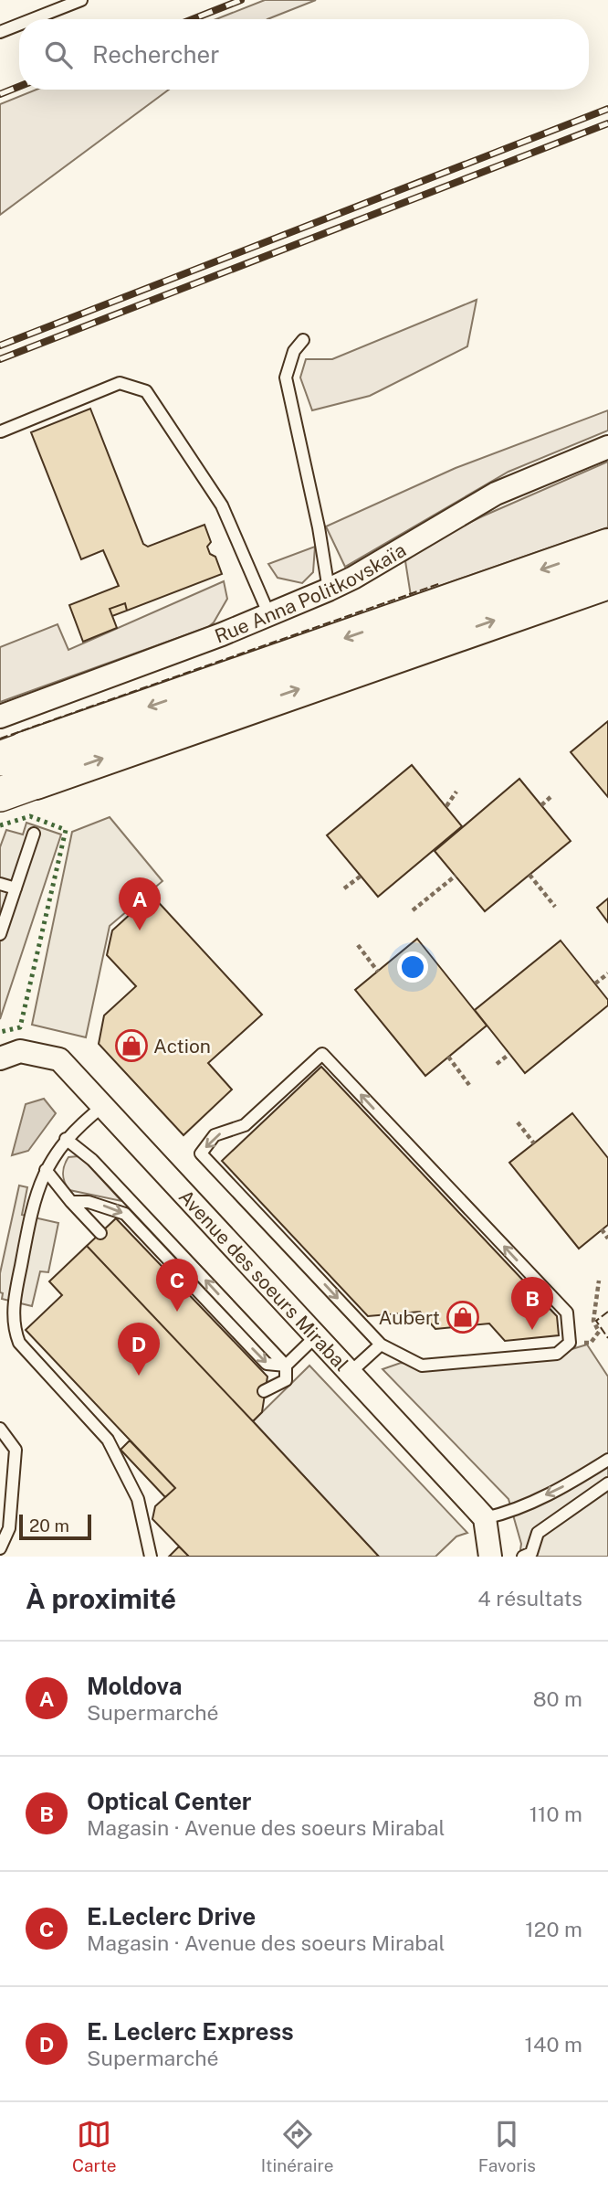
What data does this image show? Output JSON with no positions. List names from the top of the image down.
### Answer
{
  "streets": {
    "street": ["Rue Anna Politkovskaïa", "Avenue des soeurs Mirabal"]
  },
  "places": {
    "shop": ["Action", "Aubert"]
  },
  "scale_bar": "20 m",
  "page": {
    "search": "Rechercher",
    "pins": [
      "A",
      "C",
      "B",
      "D"
    ],
    "scale": "20 m",
    "heading": ["À proximité", "4 résultats"],
    "list": [
      {
        "mark": "A",
        "name": "Moldova",
        "note": "Supermarché",
        "value": "80 m"
      },
      {
        "mark": "B",
        "name": "Optical Center",
        "note": "Magasin · Avenue des soeurs Mirabal",
        "value": "110 m"
      },
      {
        "mark": "C",
        "name": "E.Leclerc Drive",
        "note": "Magasin · Avenue des soeurs Mirabal",
        "value": "120 m"
      },
      {
        "mark": "D",
        "name": "E. Leclerc Express",
        "note": "Supermarché",
        "value": "140 m"
      }
    ],
    "nav": ["Carte", "Itinéraire", "Favoris"]
  }
}
